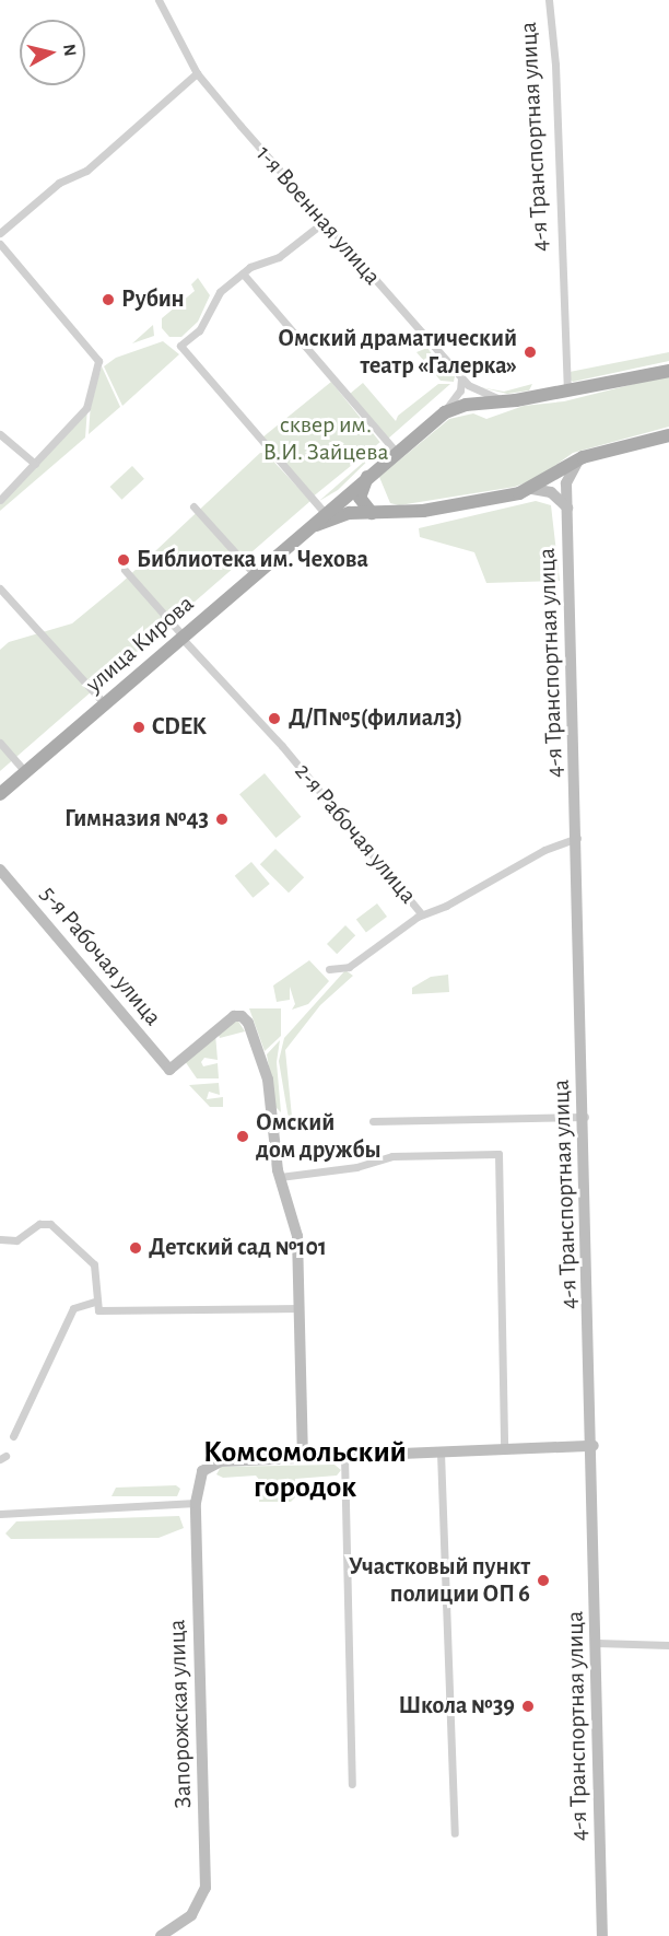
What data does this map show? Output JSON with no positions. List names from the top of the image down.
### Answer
{
  "streets": {
    "main road": [
      "4-я Транспортная улица",
      "улица Кирова",
      "5-я Рабочая улица",
      "Запорожская улица"
    ],
    "street": ["1-я Военная улица", "2-я Рабочая улица"]
  },
  "crossings": [
    ["4-я Транспортная улица", "улица Кирова"],
    ["улица Кирова", "2-я Рабочая улица"]
  ],
  "districts": ["Комсомольский городок"],
  "parks": ["сквер им. В.И. Зайцева"],
  "places": [
    "Рубин",
    "Омский драматический театр «Галерка»",
    "Библиотека им. Чехова",
    "Д/П№5(филиал3)",
    "CDEK",
    "Гимназия №43",
    "Омский дом дружбы",
    "Детский сад №101",
    "Участковый пункт полиции ОП 6",
    "Школа №39"
  ],
  "north": "right"
}
